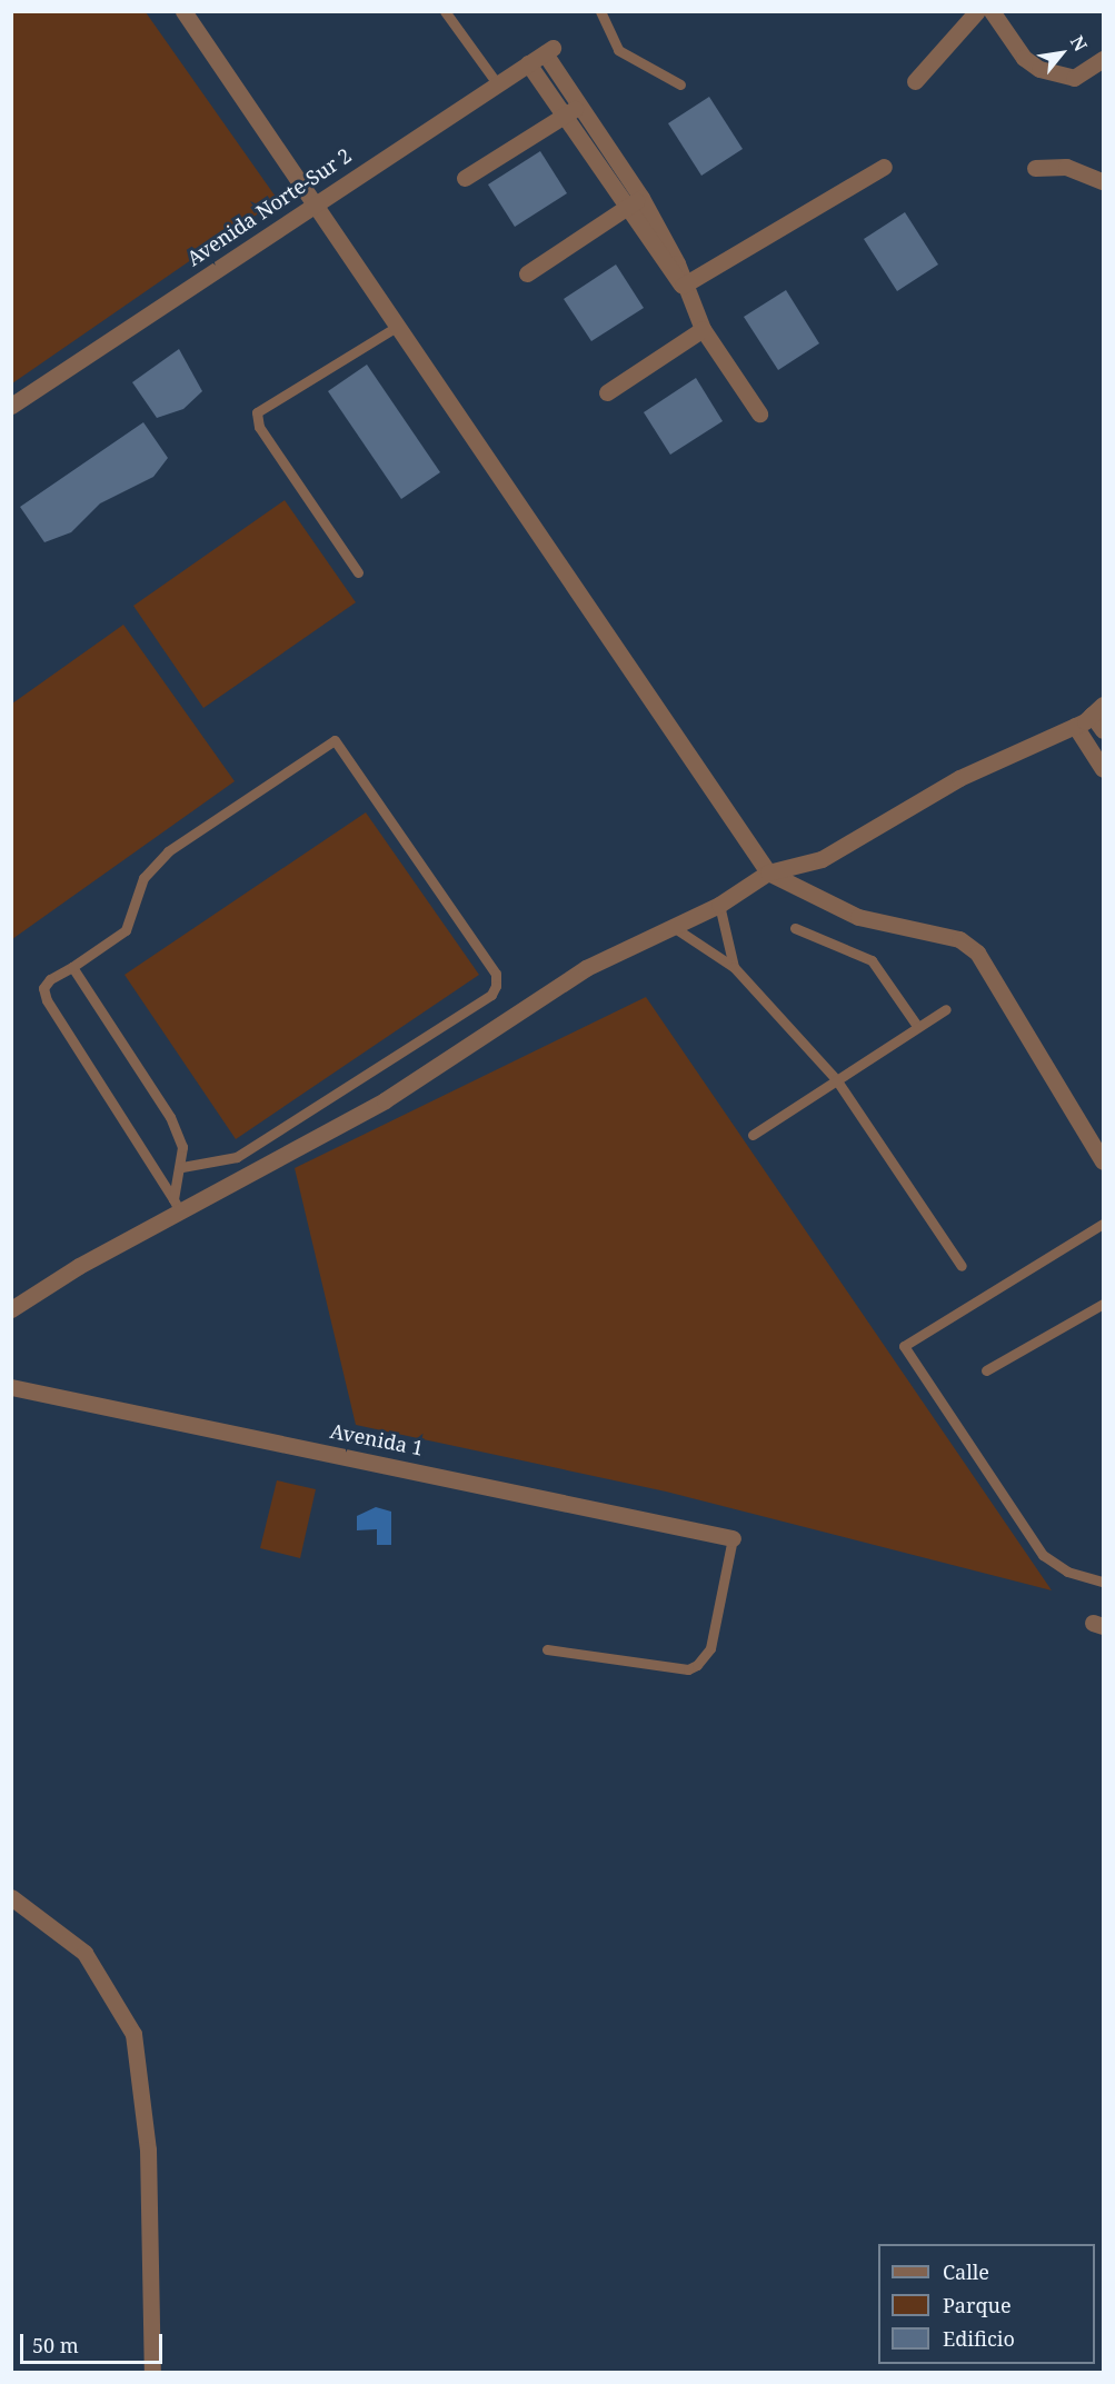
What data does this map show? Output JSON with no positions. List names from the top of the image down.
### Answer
{
  "streets": {
    "street": ["Avenida Norte-Sur 2", "Avenida 1"]
  },
  "legend": ["Calle", "Parque", "Edificio"],
  "scale_bar": "50 m",
  "north": "top right"
}
